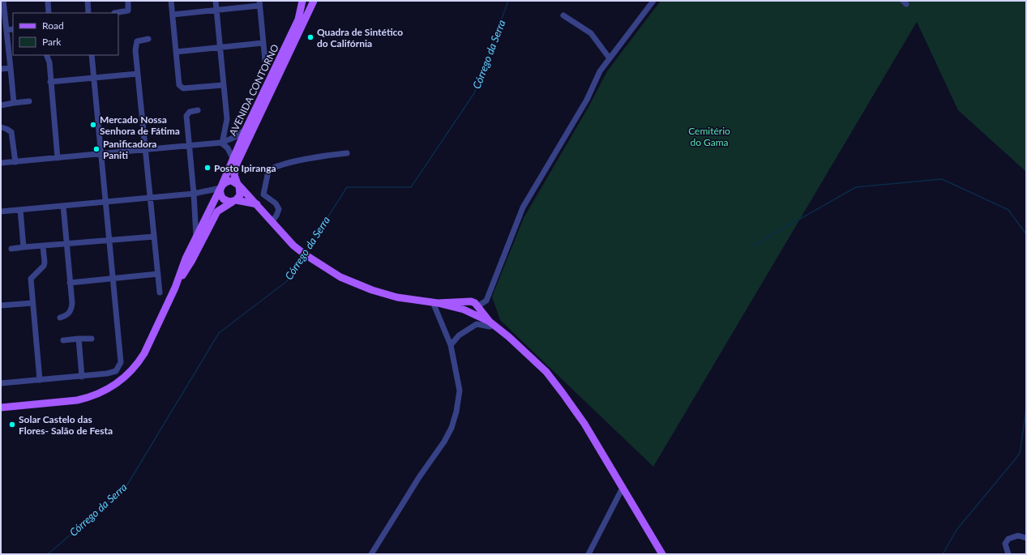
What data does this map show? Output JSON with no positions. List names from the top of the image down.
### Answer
{
  "streets": {
    "main road": ["AVENIDA CONTORNO"]
  },
  "water": ["Córrego da Serra"],
  "parks": ["Cemitério do Gama"],
  "places": [
    "Quadra de Sintético do Califórnia",
    "Mercado Nossa Senhora de Fátima",
    "Panificadora Paniti",
    "Posto Ipiranga",
    "Solar Castelo das Flores- Salão de Festa"
  ],
  "legend": ["Road", "Park"]
}
